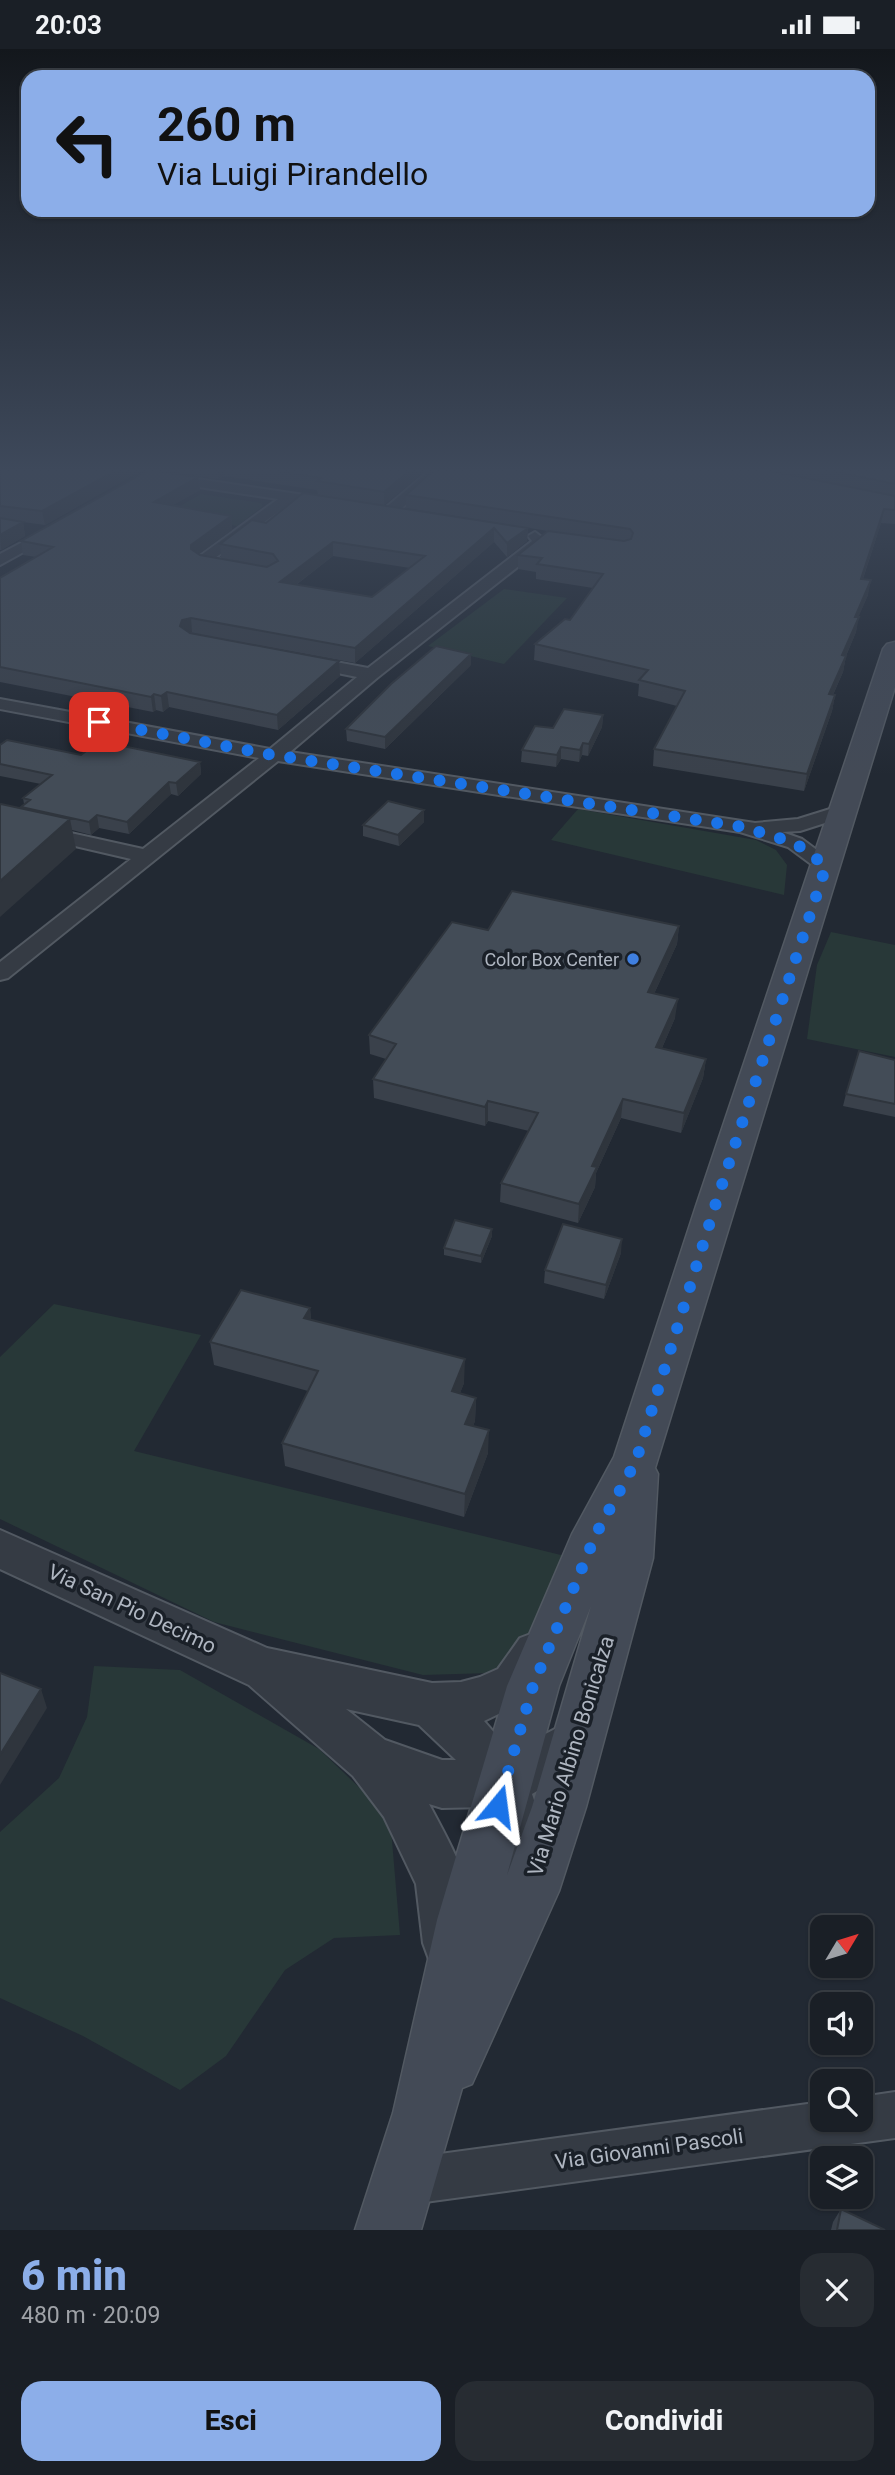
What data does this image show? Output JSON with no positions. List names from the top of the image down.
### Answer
{
  "streets": {
    "main road": ["Via Mario Albino Bonicalza"],
    "street": ["Via San Pio Decimo", "Via Giovanni Pascoli"]
  },
  "crossings": [
    ["Via San Pio Decimo", "Via Mario Albino Bonicalza"],
    ["Via Mario Albino Bonicalza", "Via Giovanni Pascoli"]
  ],
  "places": ["Color Box Center"],
  "north": "top right",
  "page": {
    "status": "20:03",
    "turn": ["260 m", "Via Luigi Pirandello"],
    "heading": ["6 min", "480 m · 20:09"],
    "buttons": ["Esci", "Condividi"]
  }
}
